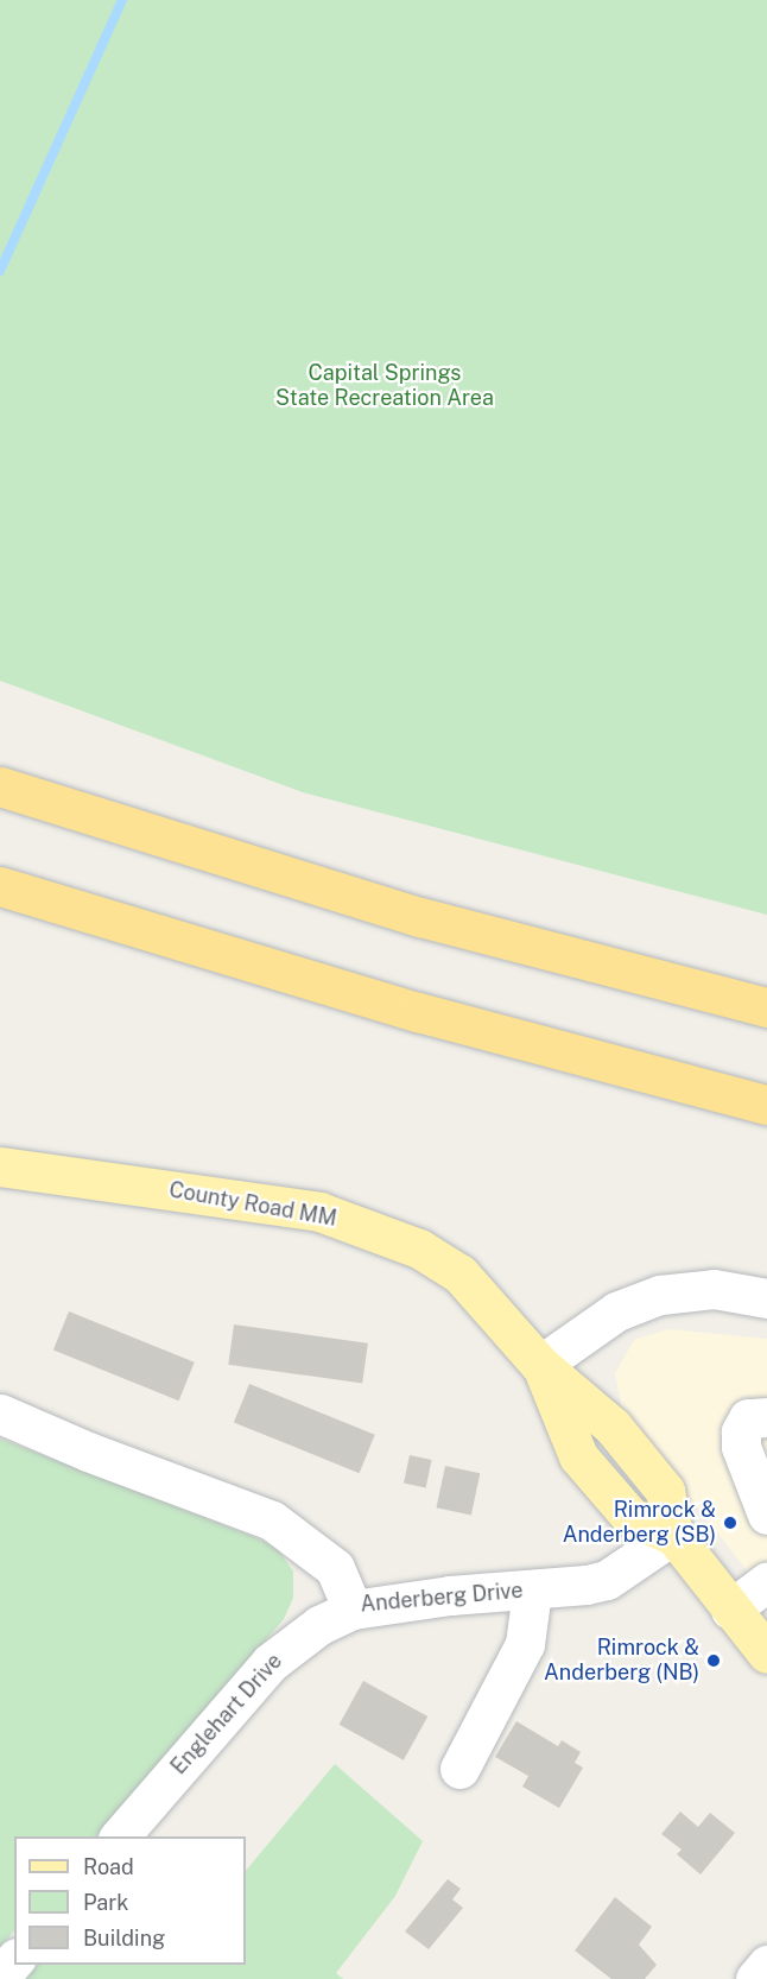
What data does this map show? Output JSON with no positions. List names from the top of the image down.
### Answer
{
  "streets": {
    "main road": ["County Road MM"],
    "street": ["Anderberg Drive", "Englehart Drive"]
  },
  "crossings": [
    ["County Road MM", "Anderberg Drive"],
    ["Anderberg Drive", "Englehart Drive"]
  ],
  "parks": ["Capital Springs State Recreation Area"],
  "places": ["Rimrock & Anderberg (SB)", "Rimrock & Anderberg (NB)"],
  "legend": ["Road", "Park", "Building"]
}
